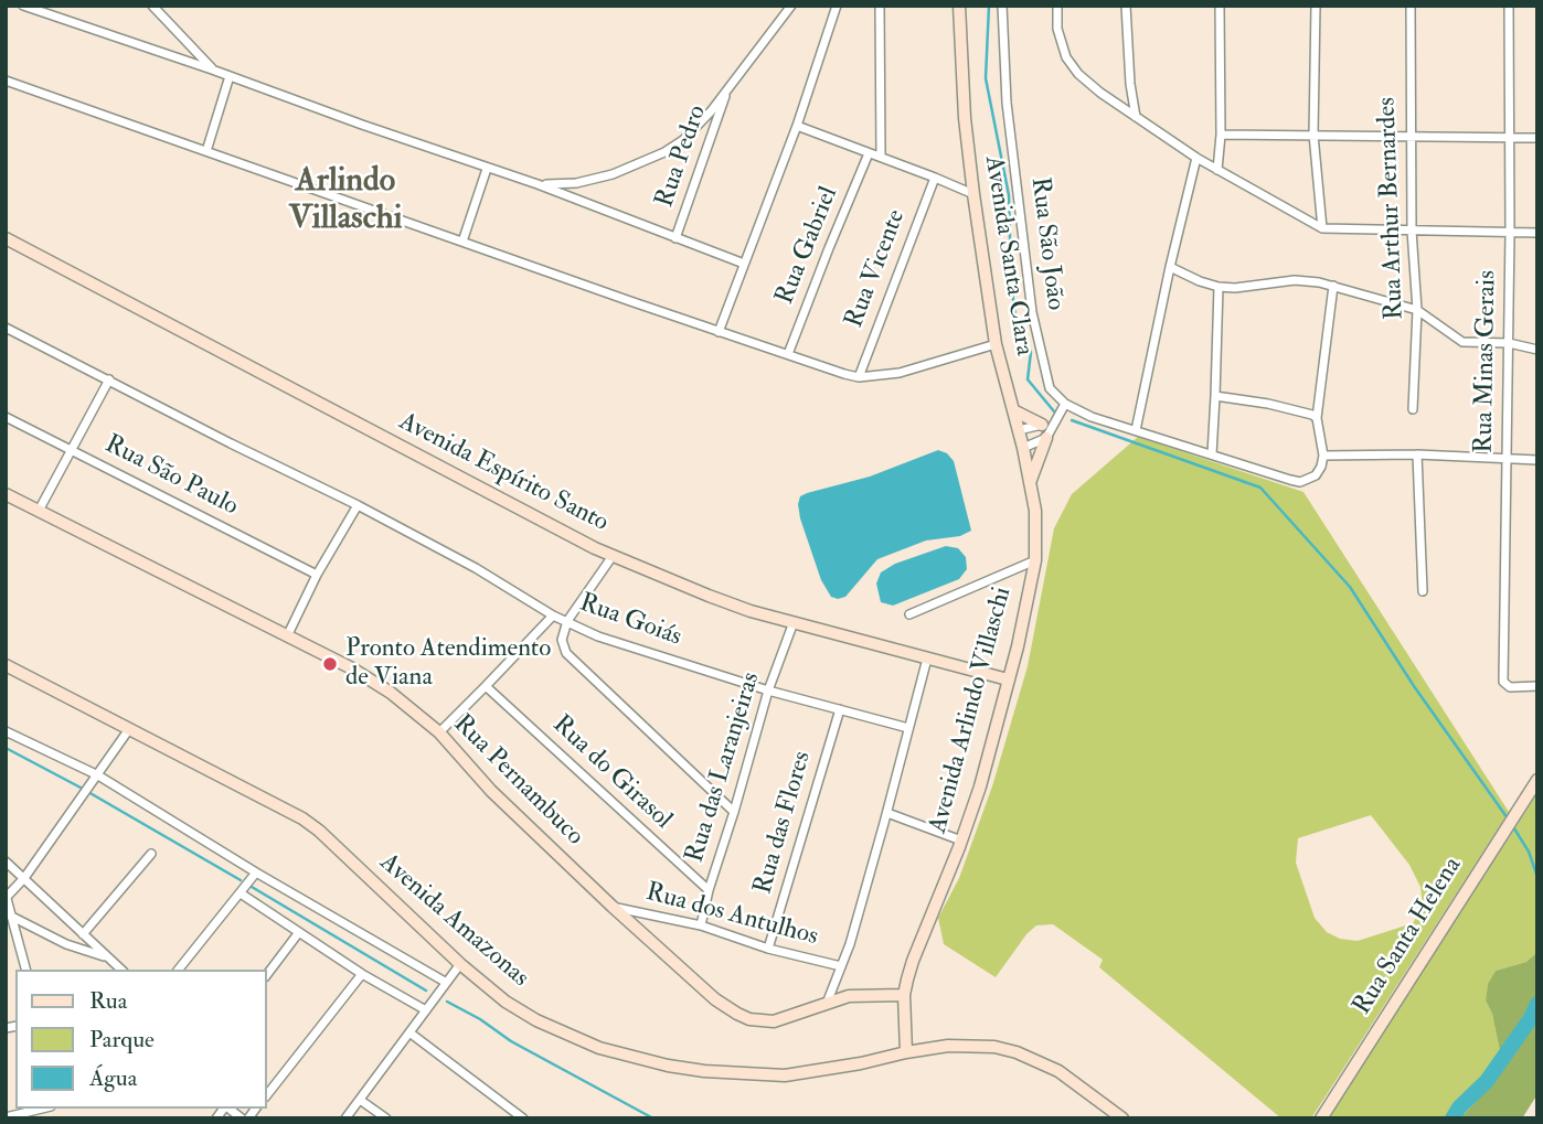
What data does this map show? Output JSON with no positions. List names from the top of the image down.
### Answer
{
  "streets": {
    "street": [
      "Rua Pedro",
      "Rua Arthur Bernardes",
      "Rua São João",
      "Rua Gabriel",
      "Avenida Santa Clara",
      "Rua Vicente",
      "Rua Minas Gerais",
      "Avenida Espírito Santo",
      "Rua São Paulo",
      "Rua Goiás",
      "Avenida Arlindo Villaschi",
      "Rua das Laranjeiras",
      "Rua do Girasol",
      "Rua Pernambuco",
      "Rua das Flores",
      "Rua dos Antulhos",
      "Avenida Amazonas",
      "Rua Santa Helena"
    ]
  },
  "crossings": [
    ["Avenida Santa Clara", "Avenida Arlindo Villaschi"],
    ["Avenida Espírito Santo", "Avenida Arlindo Villaschi"],
    ["Avenida Espírito Santo", "Rua das Laranjeiras"],
    ["Rua Goiás", "Rua das Laranjeiras"],
    ["Rua Goiás", "Rua das Flores"],
    ["Avenida Arlindo Villaschi", "Rua Pernambuco"],
    ["Avenida Arlindo Villaschi", "Avenida Amazonas"],
    ["Rua das Laranjeiras", "Rua do Girasol"],
    ["Rua das Laranjeiras", "Rua dos Antulhos"],
    ["Rua Pernambuco", "Rua dos Antulhos"],
    ["Rua das Flores", "Rua dos Antulhos"]
  ],
  "districts": ["Arlindo Villaschi"],
  "places": ["Pronto Atendimento de Viana"],
  "legend": ["Rua", "Parque", "Água"]
}
